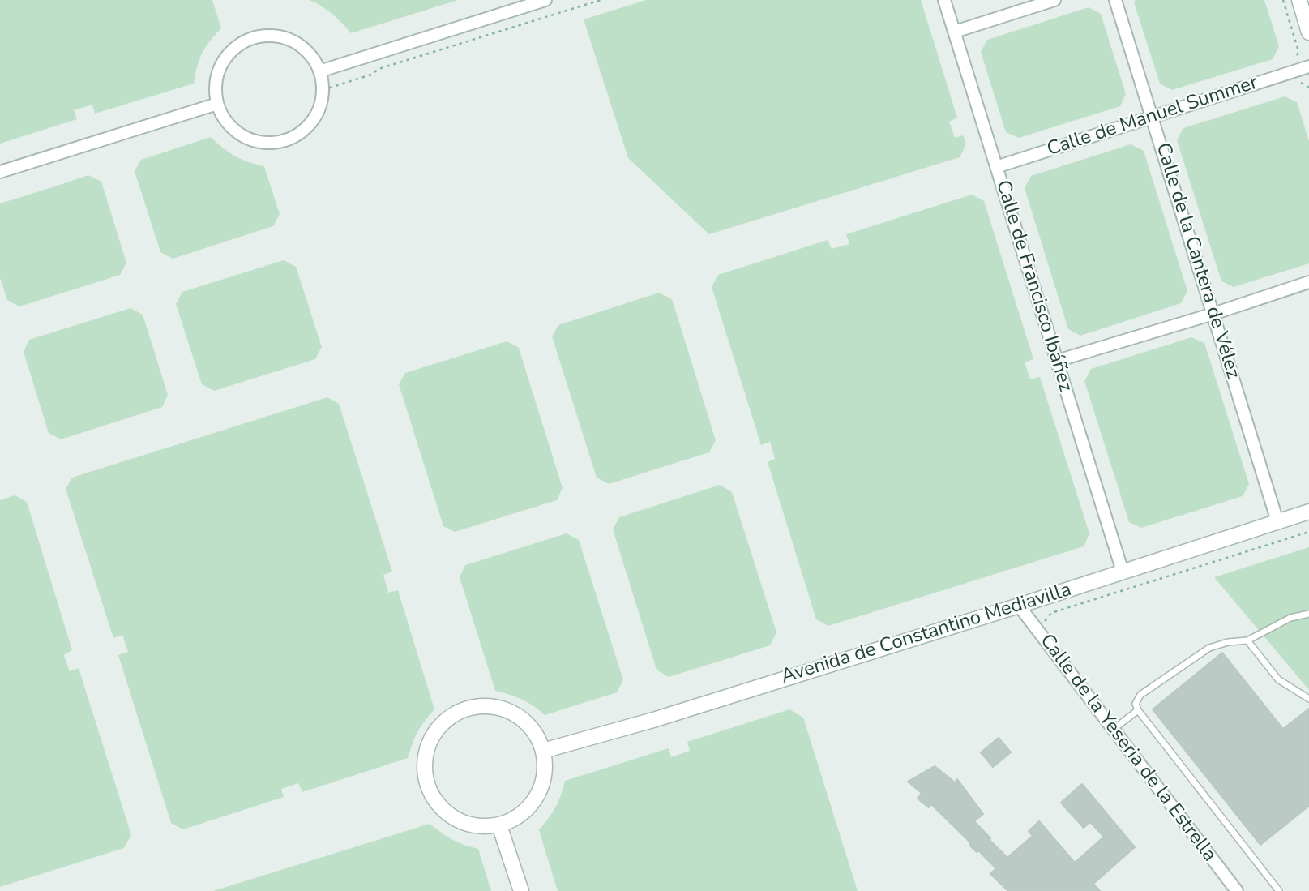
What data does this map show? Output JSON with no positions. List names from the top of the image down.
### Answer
{
  "streets": {
    "street": [
      "Calle de Manuel Summer",
      "Calle de la Cantera de Vélez",
      "Calle de Francisco Ibáñez",
      "Avenida de Constantino Mediavilla",
      "Calle de la Yeseria de la Estrella"
    ]
  },
  "crossings": [
    ["Calle de Manuel Summer", "Calle de la Cantera de Vélez"],
    ["Calle de Manuel Summer", "Calle de Francisco Ibáñez"],
    ["Calle de la Cantera de Vélez", "Avenida de Constantino Mediavilla"],
    ["Calle de Francisco Ibáñez", "Avenida de Constantino Mediavilla"],
    ["Avenida de Constantino Mediavilla", "Calle de la Yeseria de la Estrella"]
  ]
}
